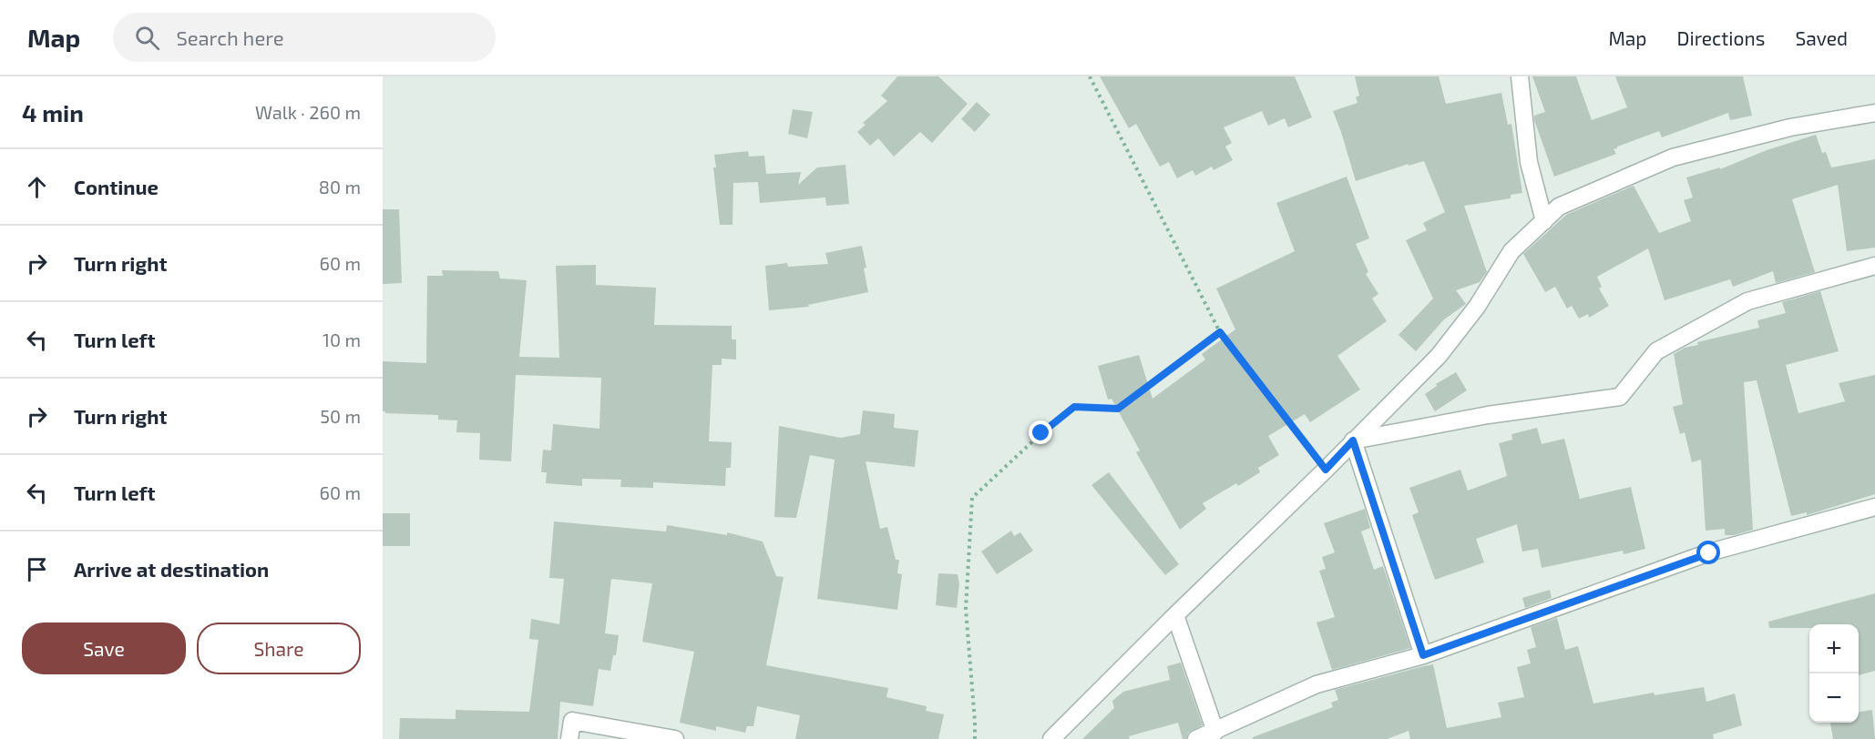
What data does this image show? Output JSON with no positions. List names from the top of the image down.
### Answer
{
  "page": {
    "header": "Map",
    "search": "Search here",
    "nav": ["Map", "Directions", "Saved"],
    "heading": ["4 min", "Walk · 260 m"],
    "list": [
      ["Continue", "80 m"],
      ["Turn right", "60 m"],
      ["Turn left", "10 m"],
      ["Turn right", "50 m"],
      ["Turn left", "60 m"],
      "Arrive at destination"
    ],
    "buttons": ["Save", "Share"],
    "map_buttons": ["+", "−"]
  }
}
